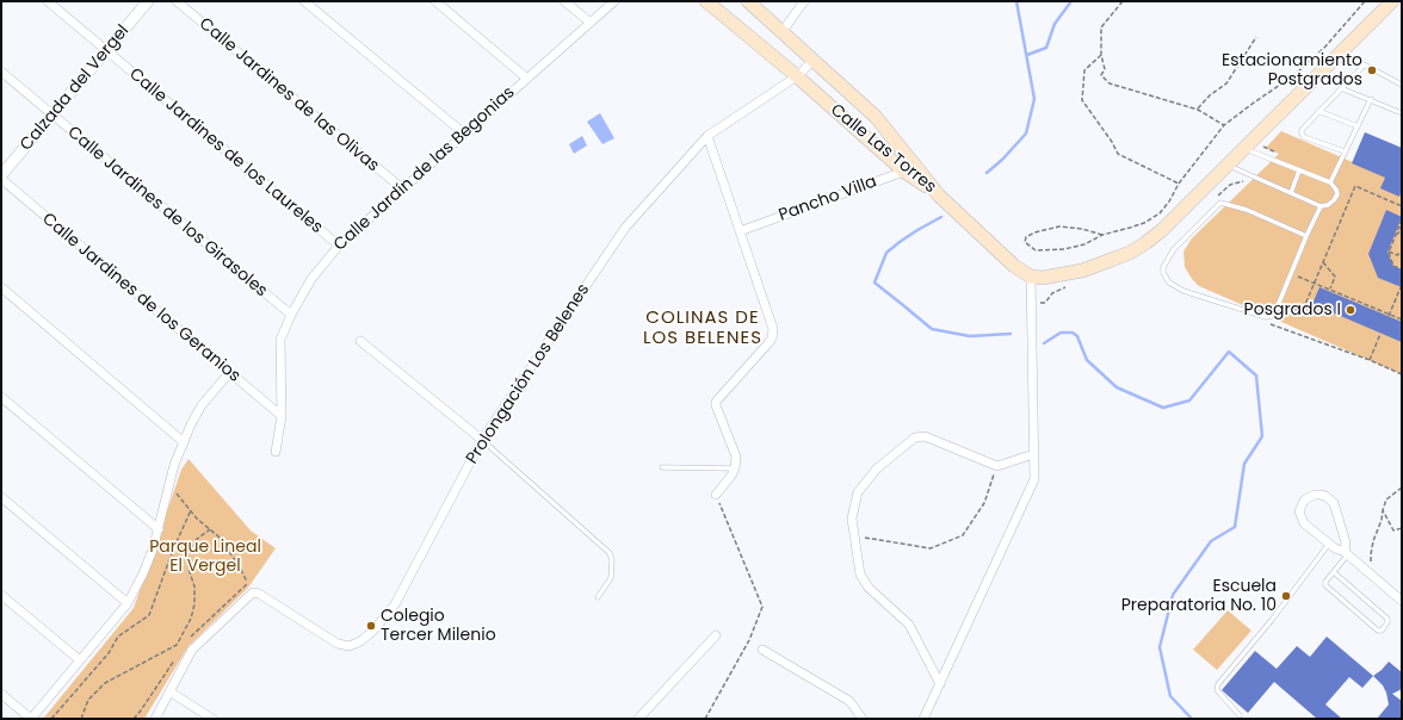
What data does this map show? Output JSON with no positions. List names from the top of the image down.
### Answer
{
  "streets": {
    "main road": ["Calle Las Torres"],
    "street": [
      "Calzada del Vergel",
      "Calle Jardines de las Olivas",
      "Calle Jardines de los Laureles",
      "Calle Jardín de las Begonias",
      "Pancho Villa",
      "Calle Jardines de los Girasoles",
      "Calle Jardines de los Geranios",
      "Prolongación Los Belenes"
    ]
  },
  "crossings": [
    ["Calzada del Vergel", "Calle Jardines de los Laureles"],
    ["Calzada del Vergel", "Calle Jardines de los Girasoles"],
    ["Calzada del Vergel", "Calle Jardines de los Geranios"],
    ["Calle Jardines de las Olivas", "Calle Jardín de las Begonias"],
    ["Calle Las Torres", "Pancho Villa"],
    ["Calle Las Torres", "Prolongación Los Belenes"],
    ["Calle Jardines de los Laureles", "Calle Jardín de las Begonias"],
    ["Calle Jardín de las Begonias", "Calle Jardines de los Girasoles"],
    ["Calle Jardín de las Begonias", "Calle Jardines de los Geranios"]
  ],
  "districts": ["COLINAS DE LOS BELENES"],
  "parks": ["Parque Lineal El Vergel"],
  "places": [
    "Estacionamiento Postgrados",
    "Posgrados I",
    "Escuela Preparatoria No. 10",
    "Colegio Tercer Milenio"
  ]
}
